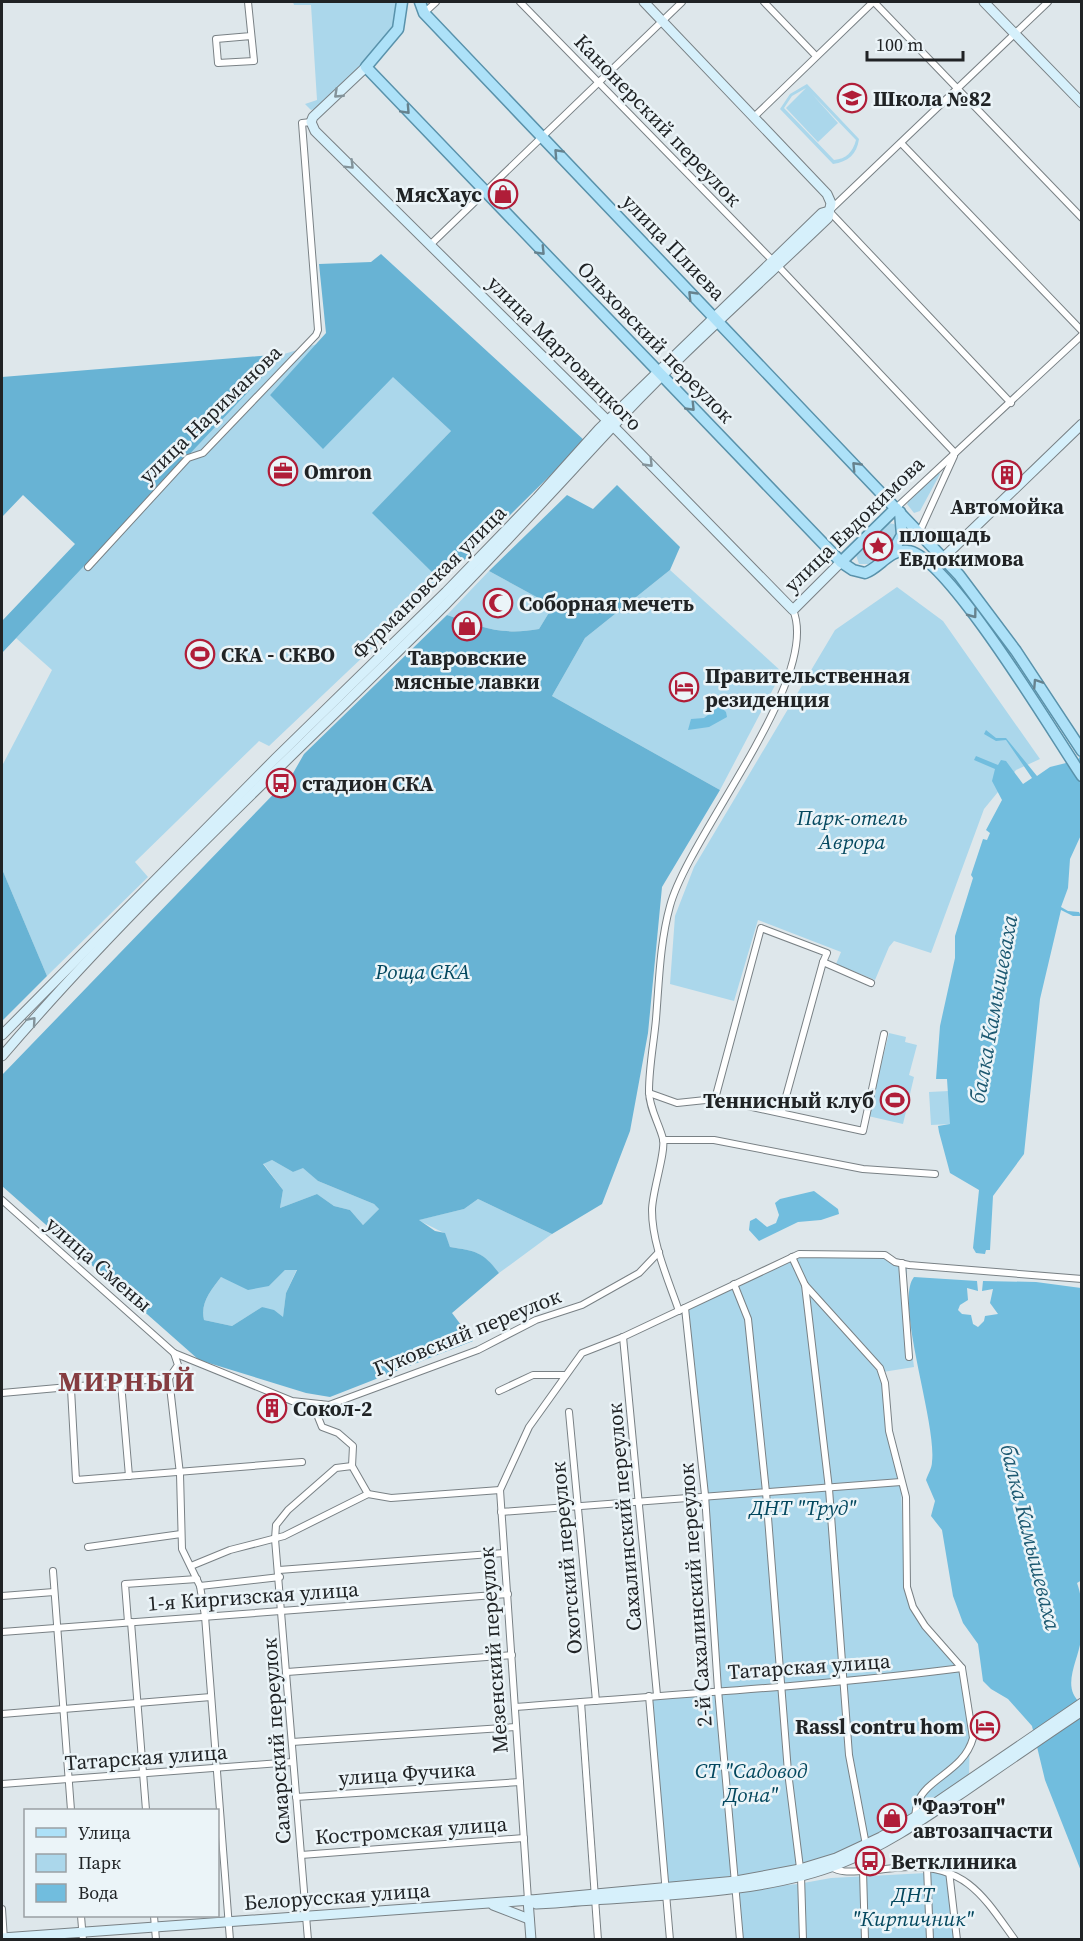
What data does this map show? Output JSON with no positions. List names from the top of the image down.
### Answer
{
  "streets": {
    "main road": [
      "улица Плиева",
      "Ольховский переулок",
      "улица Мартовицкого",
      "улица Нариманова",
      "улица Евдокимова",
      "Фурмановская улица",
      "Мезенский переулок",
      "Белорусская улица"
    ],
    "street": [
      "Канонерский переулок",
      "улица Смены",
      "Гуковский переулок",
      "Сахалинский переулок",
      "Охотский переулок",
      "2-й Сахалинский переулок",
      "1-я Киргизская улица",
      "Татарская улица",
      "Самарский переулок",
      "улица Фучика",
      "Костромская улица"
    ]
  },
  "crossings": [
    ["Канонерский переулок", "улица Евдокимова"],
    ["Канонерский переулок", "Фурмановская улица"],
    ["улица Плиева", "улица Евдокимова"],
    ["улица Плиева", "Фурмановская улица"],
    ["Ольховский переулок", "улица Нариманова"],
    ["Ольховский переулок", "улица Евдокимова"],
    ["Ольховский переулок", "Фурмановская улица"],
    ["улица Мартовицкого", "улица Нариманова"],
    ["улица Мартовицкого", "улица Евдокимова"],
    ["улица Мартовицкого", "Фурмановская улица"],
    ["улица Евдокимова", "Гуковский переулок"],
    ["улица Евдокимова", "2-й Сахалинский переулок"],
    ["улица Евдокимова", "Мезенский переулок"],
    ["улица Смены", "Гуковский переулок"],
    ["Сахалинский переулок", "Мезенский переулок"],
    ["Сахалинский переулок", "Татарская улица"],
    ["Сахалинский переулок", "Белорусская улица"],
    ["Охотский переулок", "Татарская улица"],
    ["2-й Сахалинский переулок", "Мезенский переулок"],
    ["2-й Сахалинский переулок", "Татарская улица"],
    ["2-й Сахалинский переулок", "Белорусская улица"],
    ["1-я Киргизская улица", "Мезенский переулок"],
    ["1-я Киргизская улица", "Самарский переулок"],
    ["Мезенский переулок", "Татарская улица"],
    ["Мезенский переулок", "улица Фучика"],
    ["Мезенский переулок", "Костромская улица"],
    ["Мезенский переулок", "Белорусская улица"],
    ["Татарская улица", "Самарский переулок"],
    ["Самарский переулок", "улица Фучика"],
    ["Самарский переулок", "Костромская улица"],
    ["Самарский переулок", "Белорусская улица"]
  ],
  "one_way": ["улица Плиева", "Ольховский переулок", "улица Мартовицкого"],
  "districts": ["МИРНЫЙ"],
  "water": ["балка Камышеваха"],
  "parks": [
    "Парк-отель Аврора",
    "Роща СКА",
    "ДНТ \"Труд\"",
    "СТ \"Садовод Дона\"",
    "ДНТ \"Кирпичник\""
  ],
  "places": {
    "school or university": ["Школа №82"],
    "shop": ["МясХаус", "Тавровские мясные лавки", "\"Фаэтон\" автозапчасти"],
    "office": ["Omron"],
    "building": ["Автомойка", "Сокол-2"],
    "place": ["площадь Евдокимова"],
    "mosque": ["Соборная мечеть"],
    "sports": ["СКА - СКВО", "Теннисный клуб"],
    "hotel": ["Правительственная резиденция", "Rassl contru hom"],
    "bus stop": ["стадион СКА", "Ветклиника"]
  },
  "legend": ["Улица", "Парк", "Вода"],
  "scale_bar": "100 m"
}
